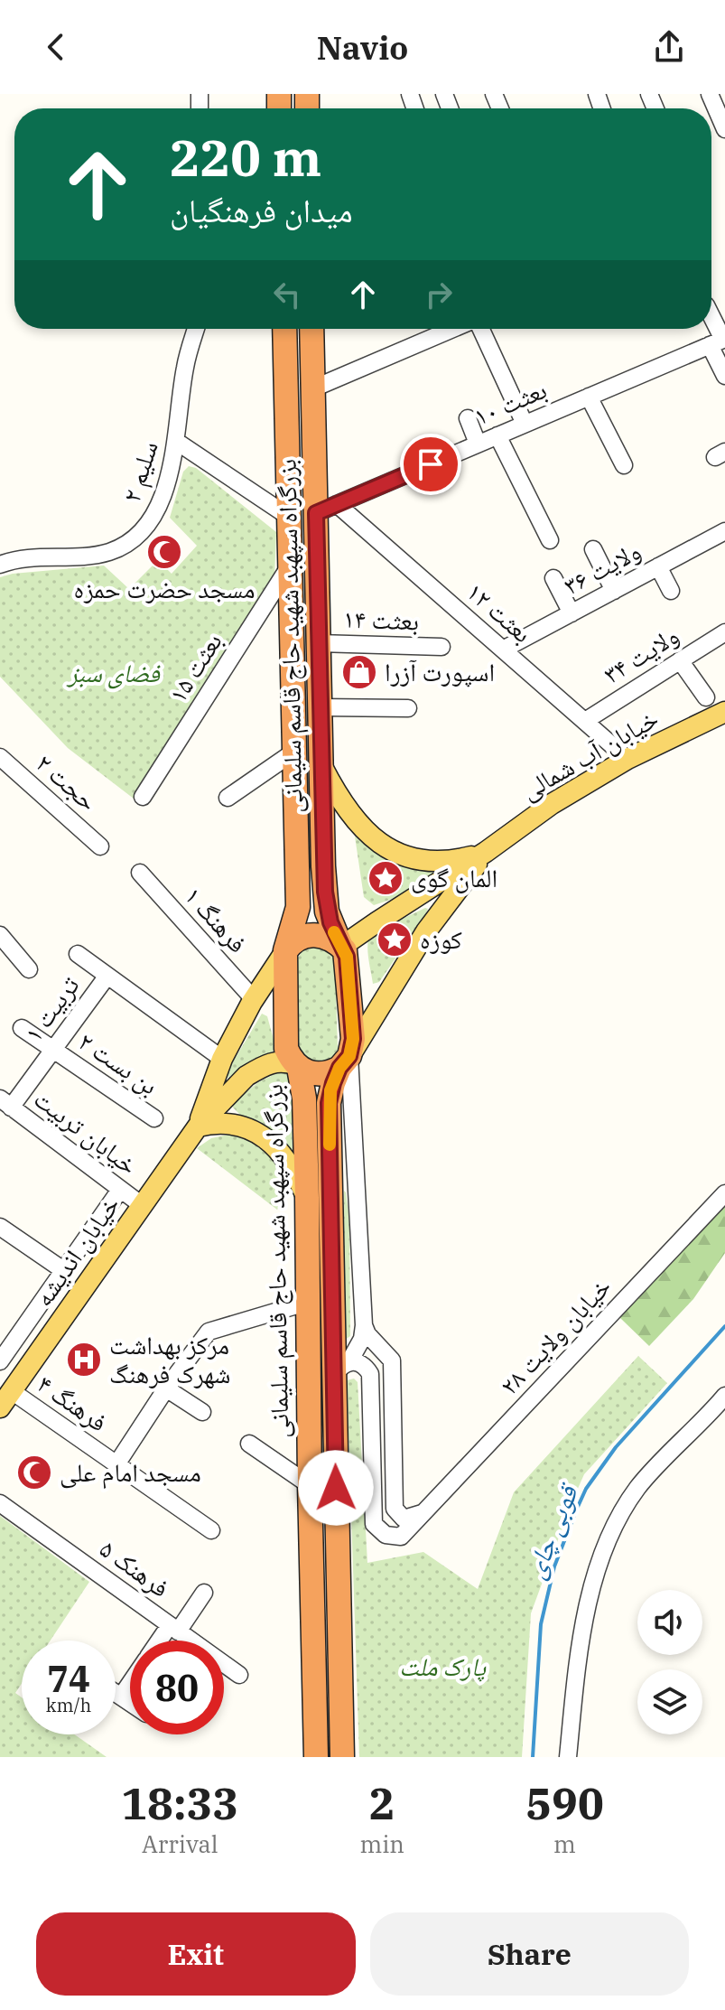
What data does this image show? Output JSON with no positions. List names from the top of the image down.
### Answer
{
  "streets": {
    "highway": ["بزرگراه سپهبد شهید حاج قاسم سلیمانی"],
    "main road": ["خیابان آب شمالی", "خیابان اندیشه"],
    "street": [
      "بعثت ۱۰",
      "سلیم ۲",
      "ولایت ۳۶",
      "بعثت ۱۲",
      "بعثت ۱۴",
      "ولایت ۳۴",
      "بعثت ۱۵",
      "حجت ۲",
      "فرهنگ ۱",
      "تربیت ۱",
      "بن بست ۲",
      "خیابان تربیت",
      "خیابان ولایت ۲۸",
      "فرهنگ ۴",
      "فرهنک ۵"
    ]
  },
  "crossings": [
    ["بعثت ۱۰", "بعثت ۱۲"],
    ["بعثت ۱۰", "بزرگراه سپهبد شهید حاج قاسم سلیمانی"],
    ["ولایت ۳۶", "بعثت ۱۲"],
    ["بعثت ۱۲", "بزرگراه سپهبد شهید حاج قاسم سلیمانی"],
    ["بعثت ۱۲", "ولایت ۳۴"],
    ["بعثت ۱۲", "خیابان آب شمالی"],
    ["بعثت ۱۴", "بزرگراه سپهبد شهید حاج قاسم سلیمانی"],
    ["بزرگراه سپهبد شهید حاج قاسم سلیمانی", "بعثت ۱۵"],
    ["بزرگراه سپهبد شهید حاج قاسم سلیمانی", "خیابان آب شمالی"],
    ["بزرگراه سپهبد شهید حاج قاسم سلیمانی", "خیابان اندیشه"],
    ["فرهنگ ۱", "خیابان اندیشه"],
    ["تربیت ۱", "بن بست ۲"],
    ["تربیت ۱", "خیابان تربیت"],
    ["تربیت ۱", "خیابان اندیشه"],
    ["خیابان تربیت", "خیابان اندیشه"],
    ["خیابان اندیشه", "فرهنگ ۴"]
  ],
  "water": ["قوبی چای"],
  "parks": ["فضای سبز", "پارک ملت"],
  "places": {
    "mosque": ["مسجد حضرت حمزه", "مسجد امام علی"],
    "shop": ["اسپورت آزرا"],
    "place": ["المان گوی", "کوزه"],
    "hospital": ["مرکز بهداشت شهرک فرهنگ"]
  },
  "page": {
    "header": "Navio",
    "turn": ["220 m", "میدان فرهنگیان"],
    "speed": "74 km/h",
    "limit": "80",
    "eta": [
      "18:33",
      "Arrival",
      "2",
      "min",
      "590",
      "m"
    ],
    "buttons": ["Exit", "Share"]
  }
}
